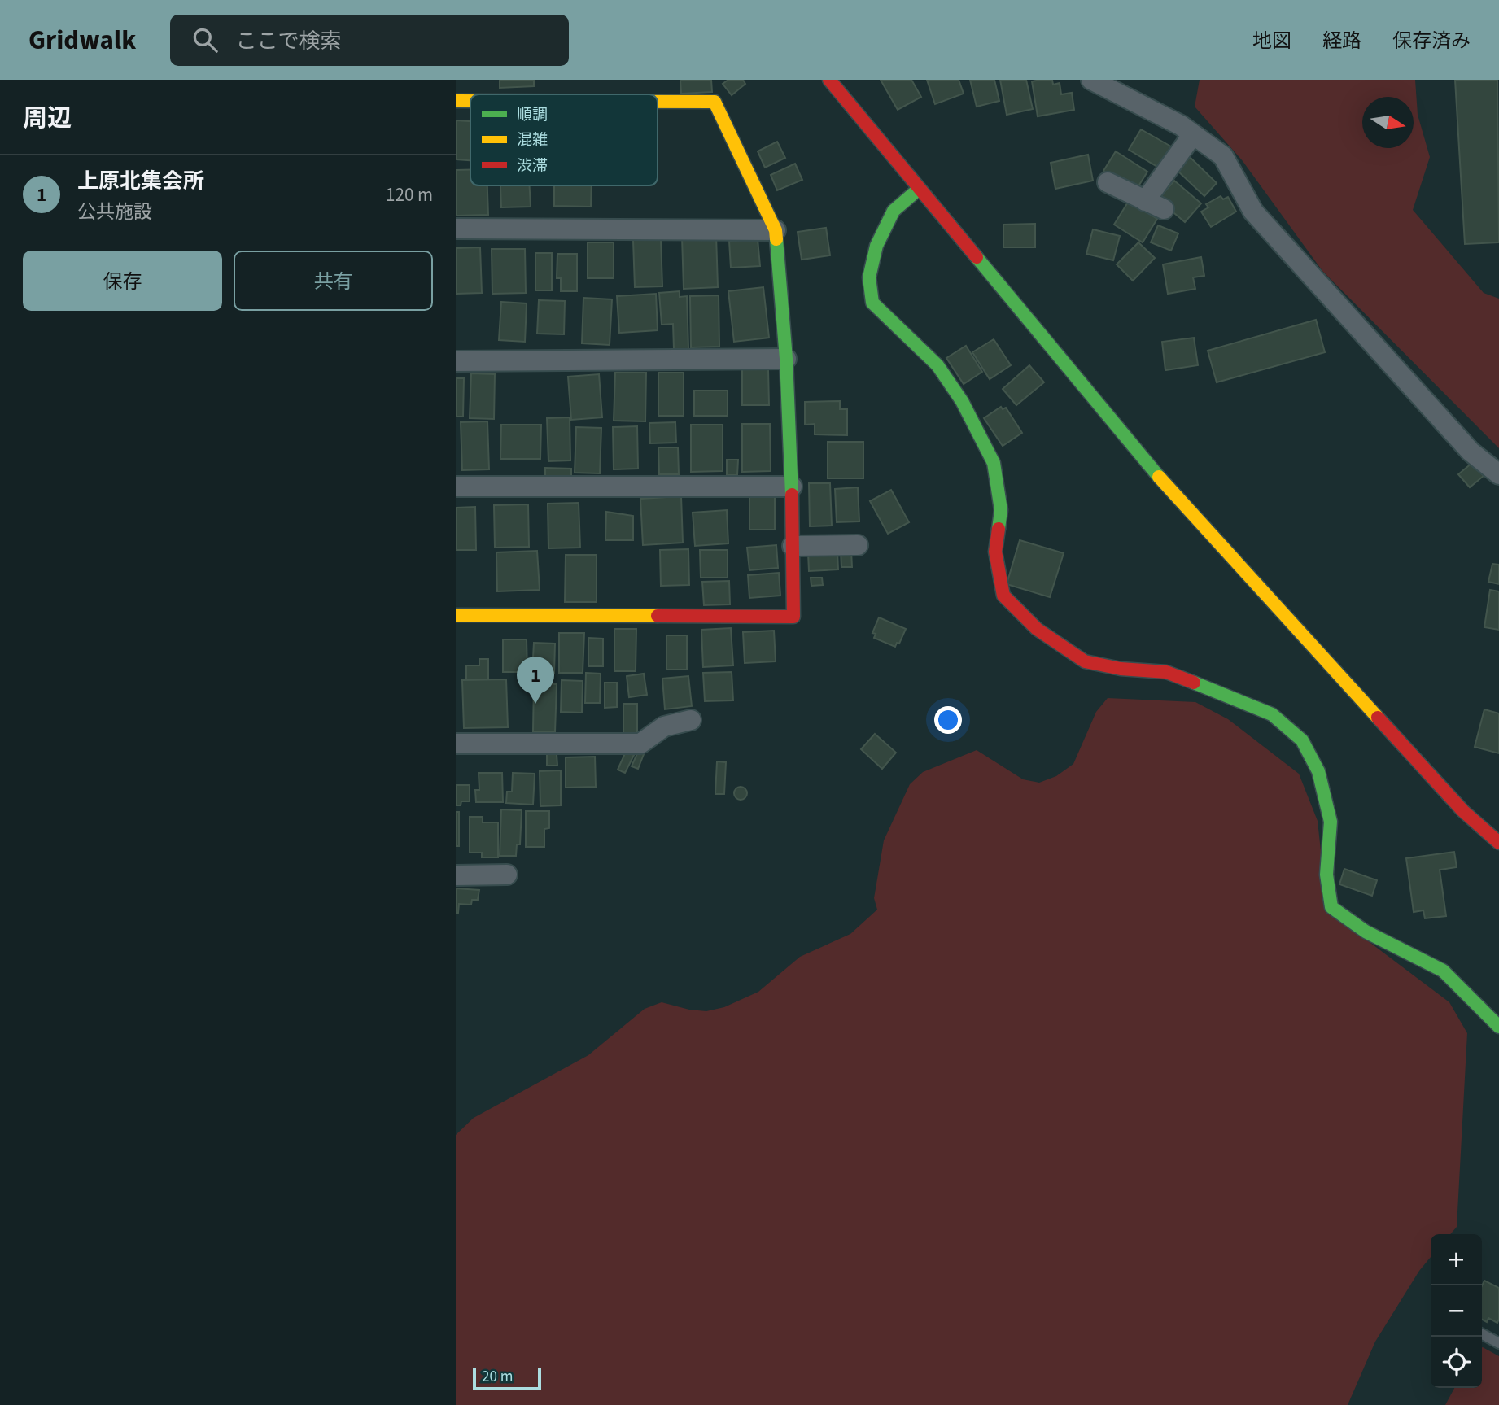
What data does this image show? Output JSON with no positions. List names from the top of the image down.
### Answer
{
  "legend": ["順調", "混雑", "渋滞"],
  "scale_bar": "20 m",
  "north": "right",
  "page": {
    "header": "Gridwalk",
    "search": "ここで検索",
    "nav": ["地図", "経路", "保存済み"],
    "heading": "周辺",
    "list": [
      {
        "mark": "1",
        "name": "上原北集会所",
        "note": "公共施設",
        "value": "120 m"
      }
    ],
    "buttons": ["保存", "共有"],
    "pins": "1",
    "map_buttons": ["+", "−"],
    "scale": "20 m"
  }
}
